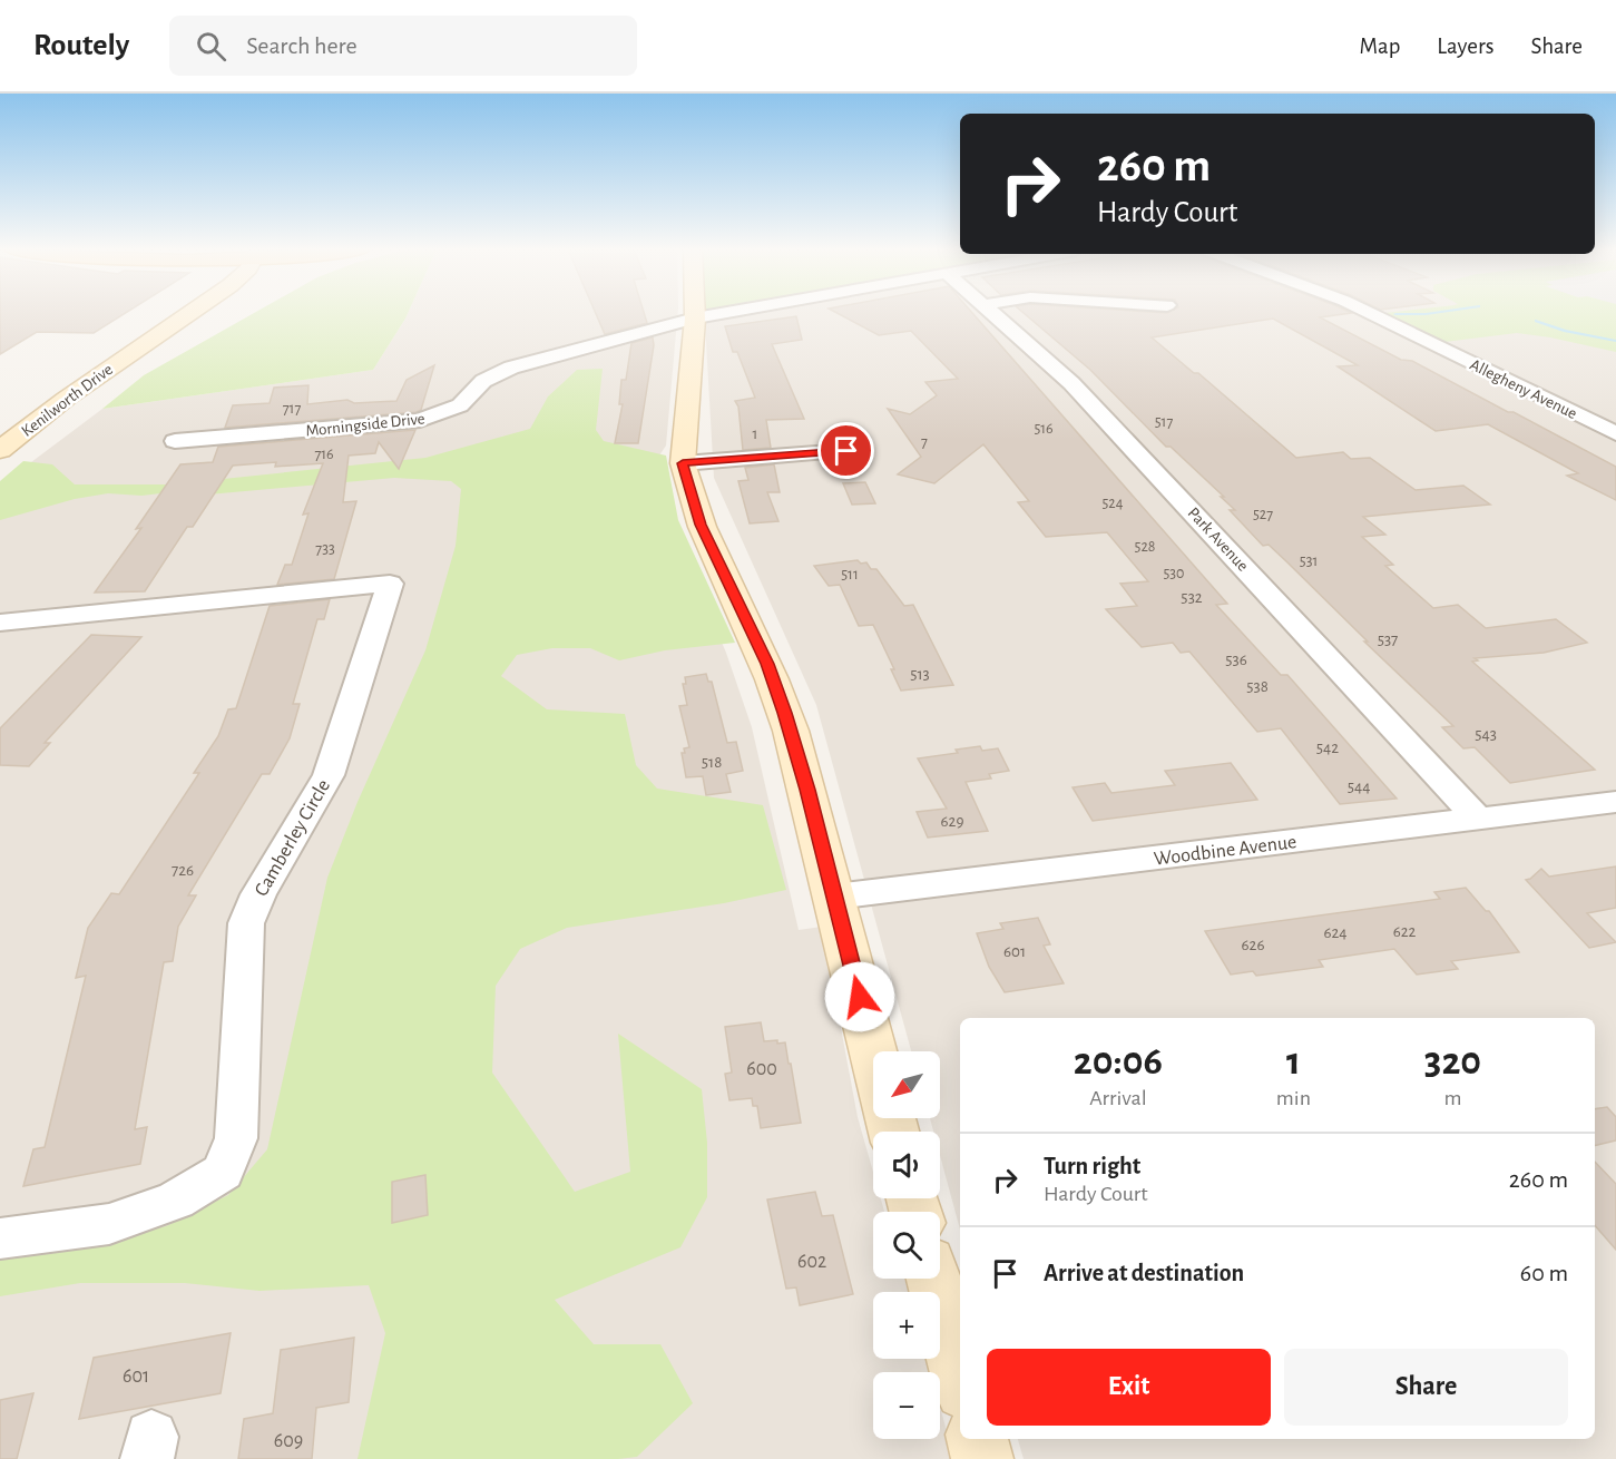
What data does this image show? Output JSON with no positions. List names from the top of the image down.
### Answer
{
  "streets": {
    "street": [
      "Allegheny Avenue",
      "Kenilworth Drive",
      "Morningside Drive",
      "Park Avenue",
      "Camberley Circle",
      "Woodbine Avenue"
    ]
  },
  "crossings": [
    ["Park Avenue", "Woodbine Avenue"]
  ],
  "house_numbers": [
    "717",
    "517",
    "516",
    "1",
    "7",
    "716",
    "524",
    "527",
    "528",
    "733",
    "531",
    "530",
    "511",
    "532",
    "537",
    "536",
    "513",
    "538",
    "543",
    "542",
    "518",
    "544",
    "629",
    "726",
    "622",
    "624",
    "626",
    "601",
    "600",
    "602",
    "601",
    "609"
  ],
  "north": "bottom left",
  "page": {
    "header": "Routely",
    "search": "Search here",
    "nav": ["Map", "Layers", "Share"],
    "turn": ["260 m", "Hardy Court"],
    "eta": [
      "20:06",
      "Arrival",
      "1",
      "min",
      "320",
      "m"
    ],
    "map_buttons": ["+", "−"],
    "list": [
      {
        "name": "Turn right",
        "note": "Hardy Court",
        "value": "260 m"
      },
      {
        "name": "Arrive at destination",
        "value": "60 m"
      }
    ],
    "buttons": ["Exit", "Share"]
  }
}
